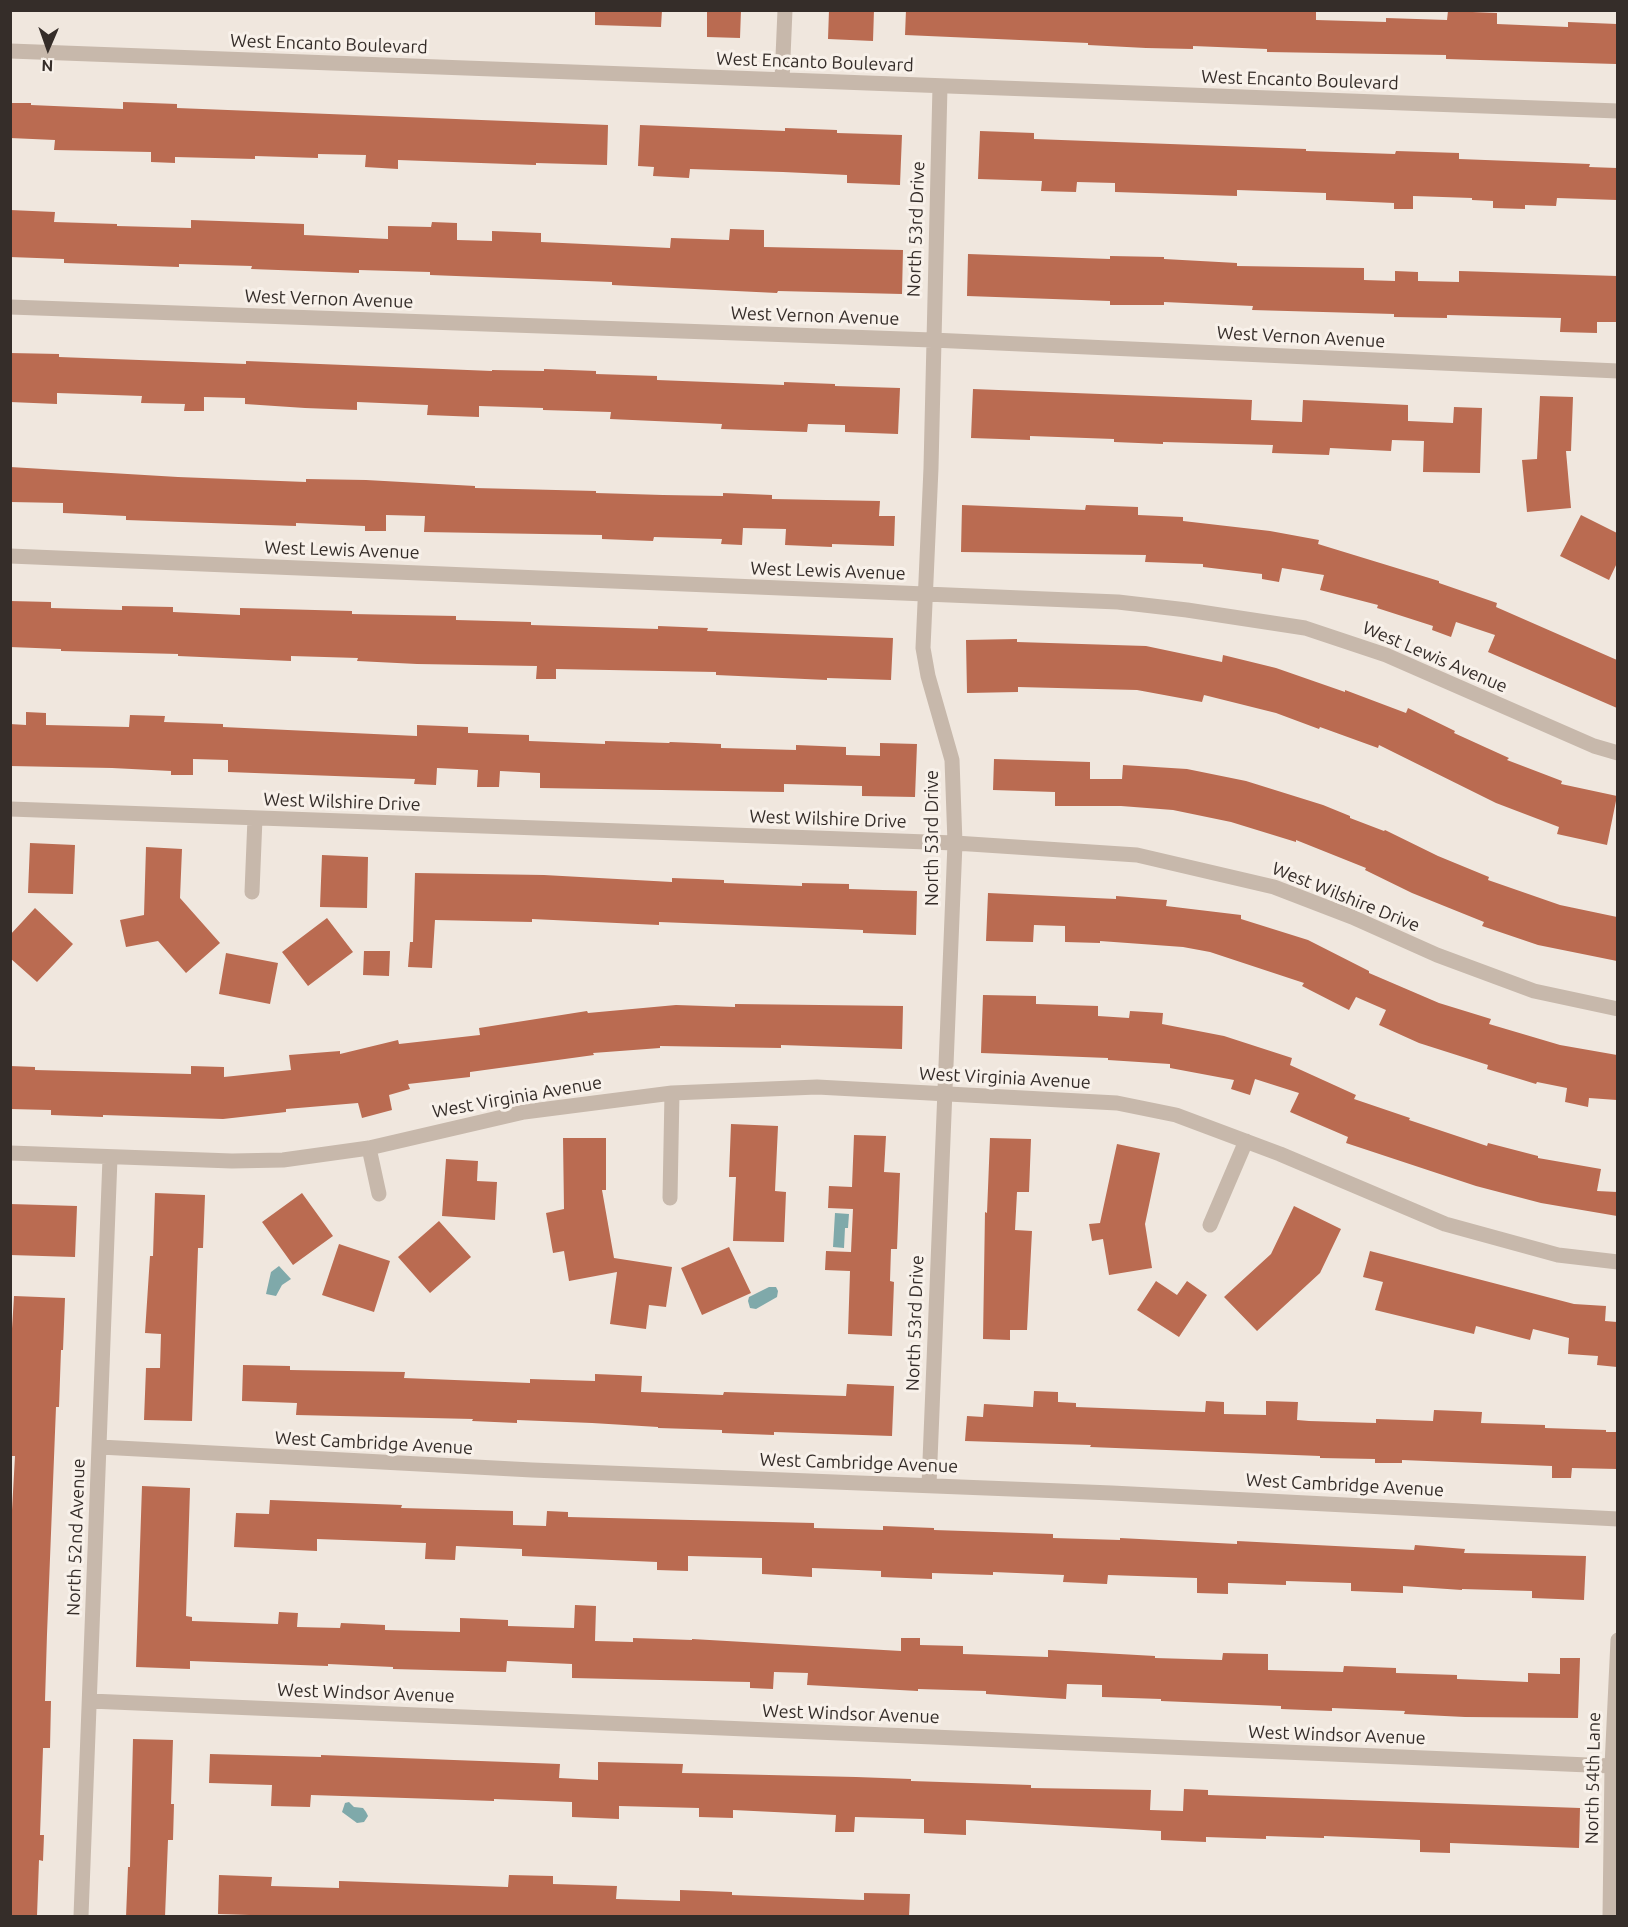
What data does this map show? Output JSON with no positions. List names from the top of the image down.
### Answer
{
  "streets": {
    "street": [
      "West Encanto Boulevard",
      "North 53rd Drive",
      "West Vernon Avenue",
      "West Lewis Avenue",
      "West Wilshire Drive",
      "West Virginia Avenue",
      "West Cambridge Avenue",
      "North 52nd Avenue",
      "West Windsor Avenue",
      "North 54th Lane"
    ]
  },
  "crossings": [
    ["West Encanto Boulevard", "North 53rd Drive"],
    ["North 53rd Drive", "West Vernon Avenue"],
    ["North 53rd Drive", "West Lewis Avenue"],
    ["North 53rd Drive", "West Wilshire Drive"],
    ["North 53rd Drive", "West Virginia Avenue"],
    ["North 53rd Drive", "West Cambridge Avenue"],
    ["West Virginia Avenue", "North 52nd Avenue"],
    ["West Cambridge Avenue", "North 52nd Avenue"],
    ["North 52nd Avenue", "West Windsor Avenue"],
    ["West Windsor Avenue", "North 54th Lane"]
  ],
  "north": "bottom"
}
